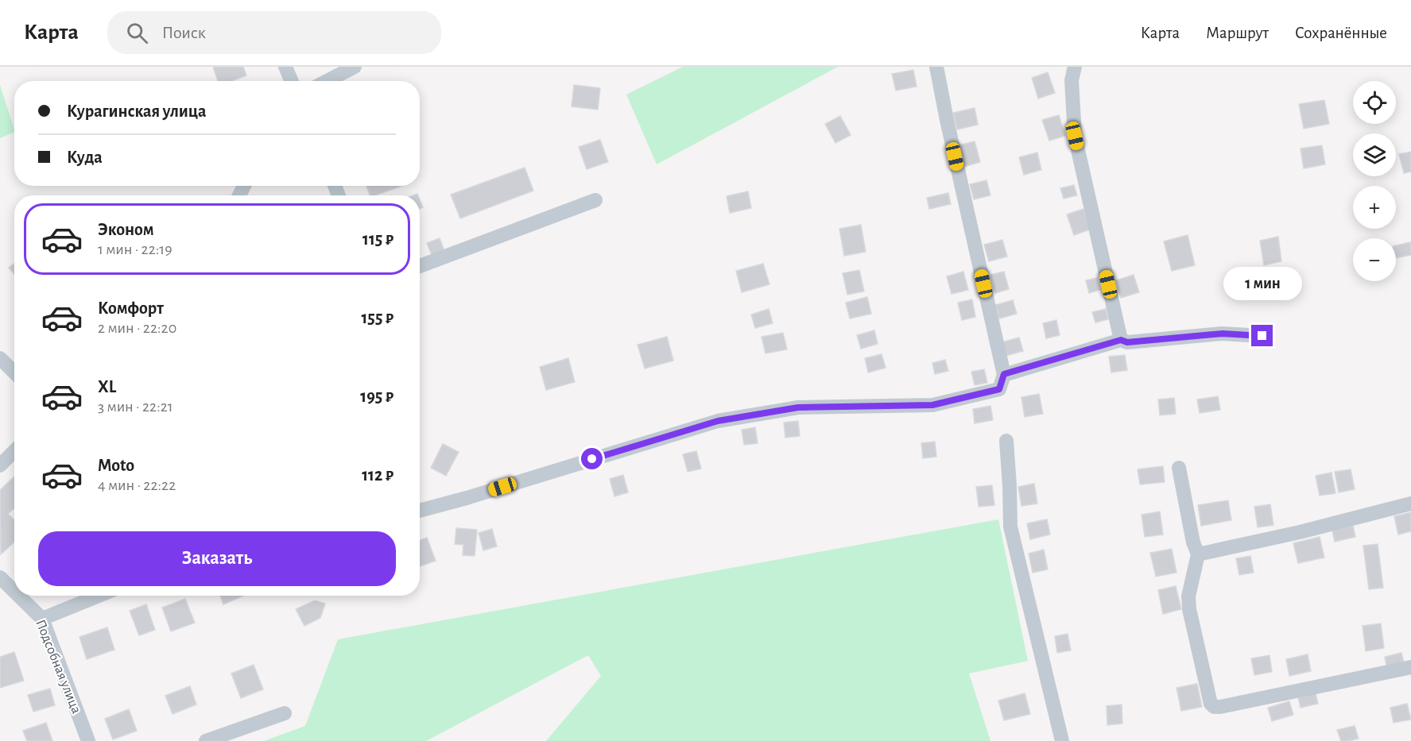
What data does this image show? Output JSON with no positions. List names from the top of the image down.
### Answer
{
  "streets": {
    "street": ["Подсобная улица"]
  },
  "page": {
    "header": "Карта",
    "search": "Поиск",
    "nav": ["Карта", "Маршрут", "Сохранённые"],
    "map_buttons": ["+", "−"],
    "banner": ["Курагинская улица", "Куда"],
    "list": [
      {
        "name": "Эконом",
        "note": "1 мин · 22:19",
        "value": "115 ₽"
      },
      {
        "name": "Комфорт",
        "note": "2 мин · 22:20",
        "value": "155 ₽"
      },
      {
        "name": "XL",
        "note": "3 мин · 22:21",
        "value": "195 ₽"
      },
      {
        "name": "Moto",
        "note": "4 мин · 22:22",
        "value": "112 ₽"
      }
    ],
    "bubble": "1 мин",
    "buttons": "Заказать"
  }
}
